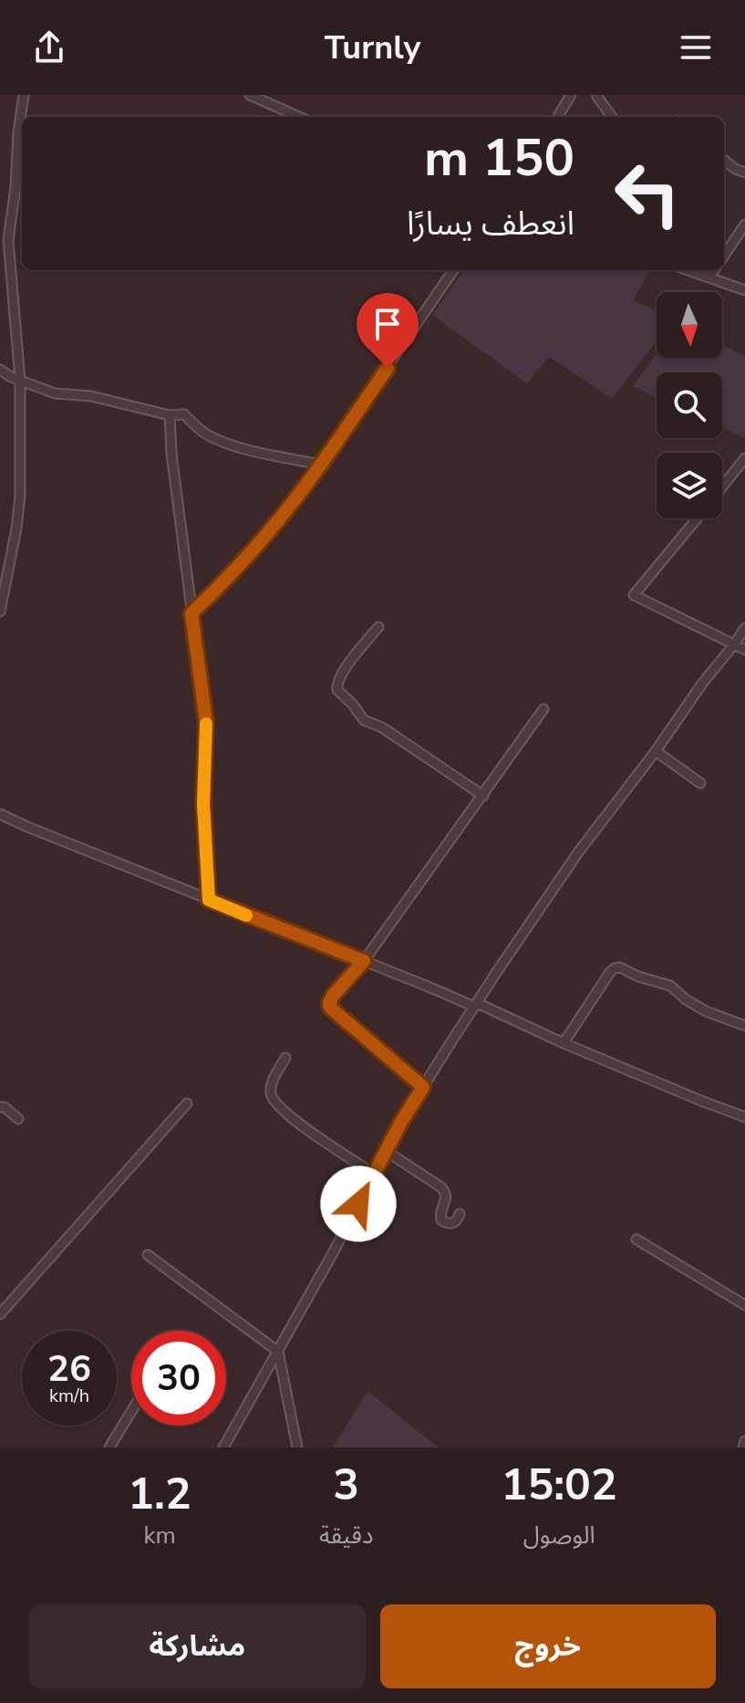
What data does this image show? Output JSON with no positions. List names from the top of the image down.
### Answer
{
  "north": "bottom",
  "page": {
    "header": "Turnly",
    "turn": ["150 m", "انعطف يسارًا"],
    "speed": "26 km/h",
    "limit": "30",
    "eta": [
      "15:02",
      "الوصول",
      "3",
      "دقيقة",
      "1.2",
      "km"
    ],
    "buttons": ["خروج", "مشاركة"]
  }
}
